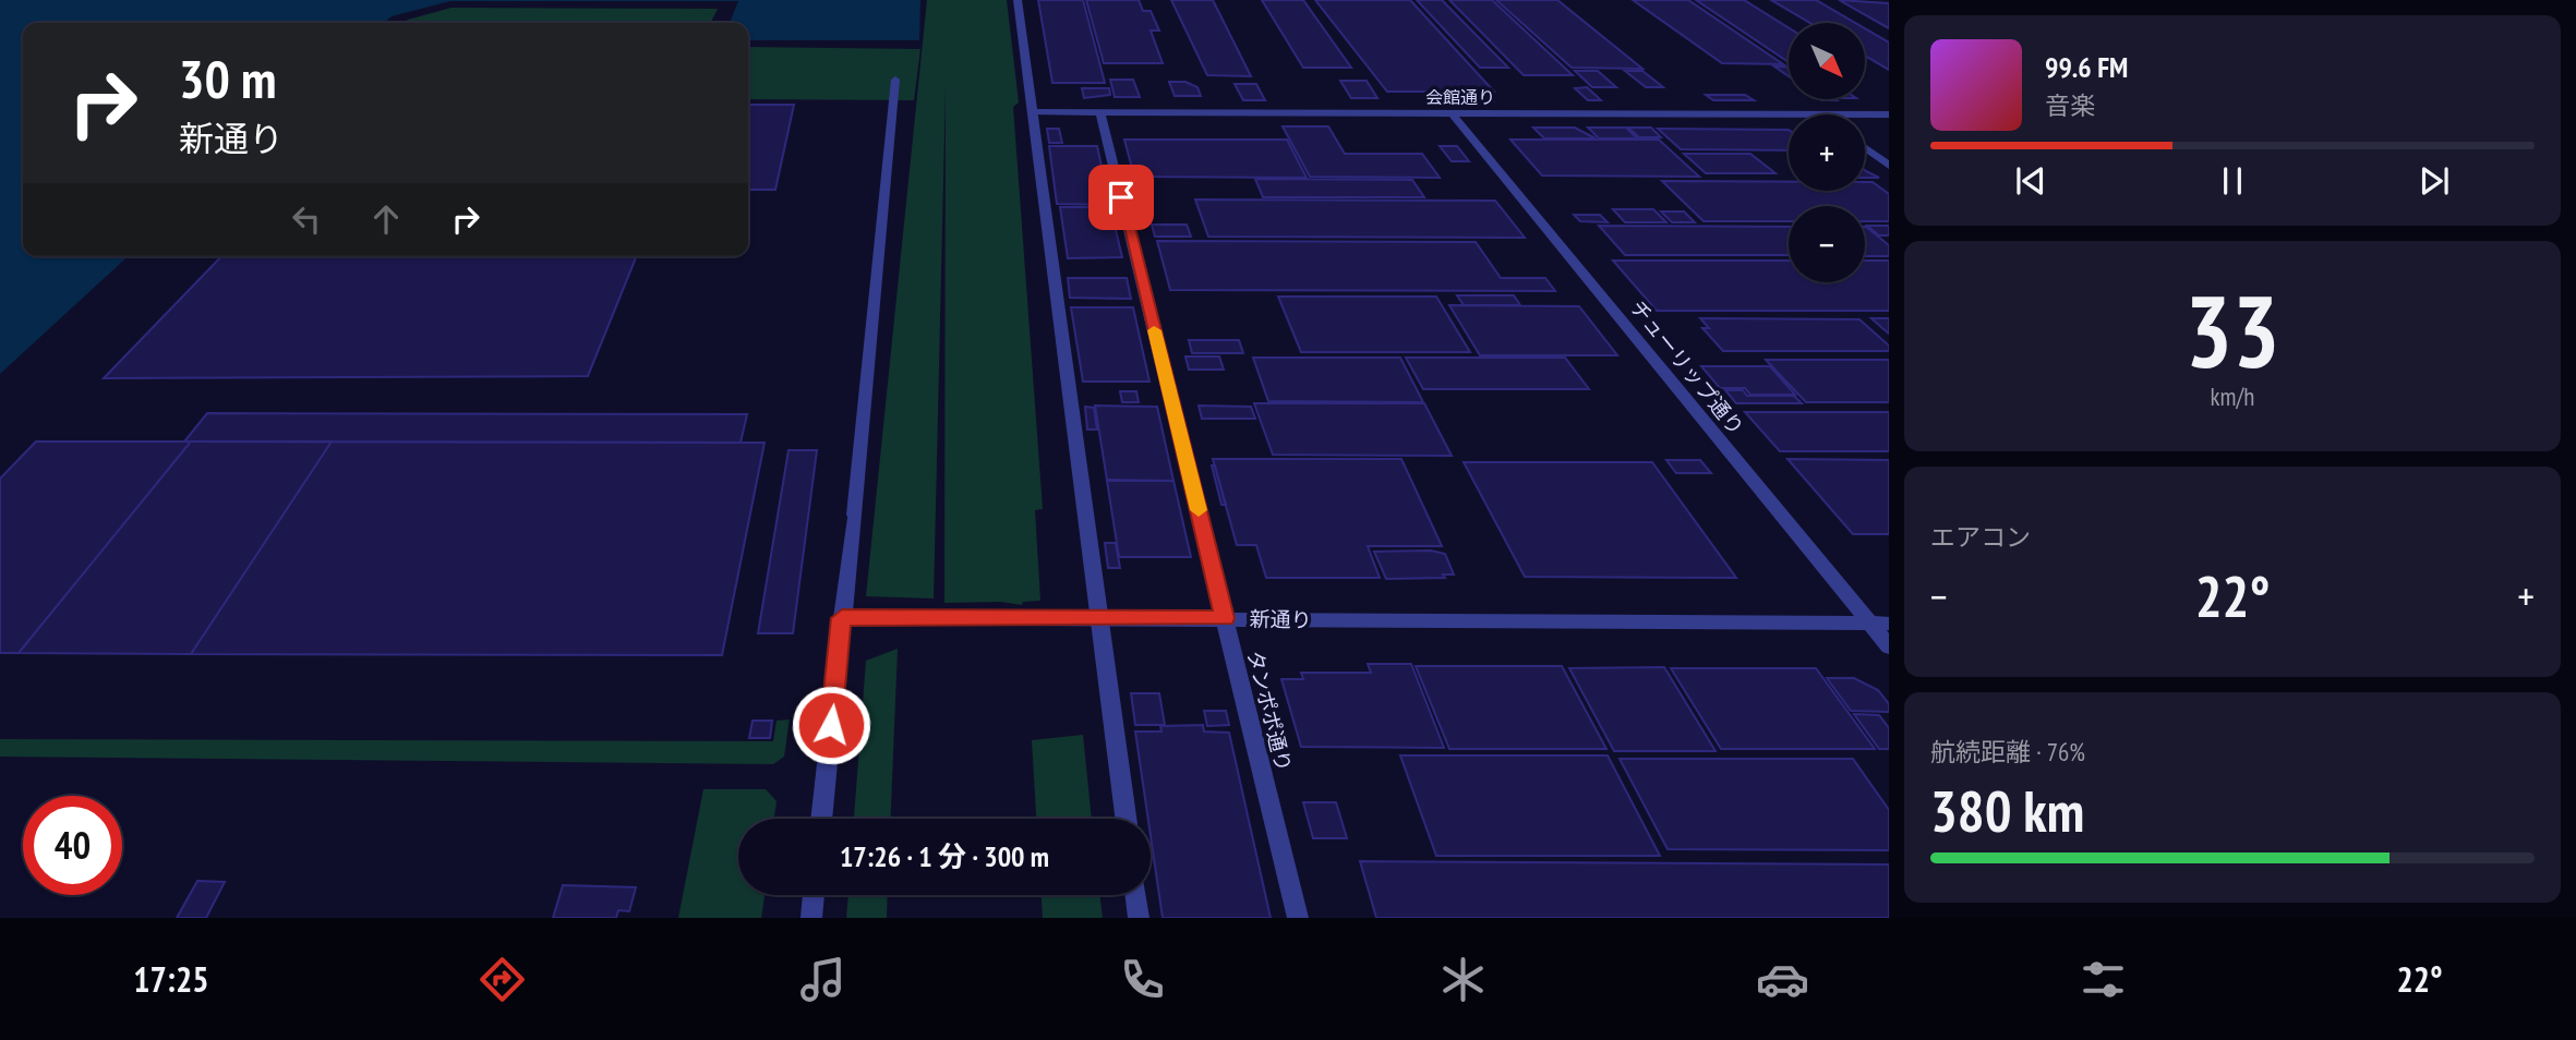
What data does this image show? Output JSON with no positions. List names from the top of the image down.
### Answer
{
  "streets": {
    "street": [
      "会館通り",
      "チューリップ通り",
      "新通り",
      "タンポポ通り"
    ]
  },
  "crossings": [
    ["会館通り", "チューリップ通り"],
    ["会館通り", "タンポポ通り"],
    ["チューリップ通り", "新通り"],
    ["新通り", "タンポポ通り"]
  ],
  "north": "bottom right",
  "page": {
    "map_buttons": ["+", "−"],
    "turn": ["30 m", "新通り"],
    "song": ["99.6 FM", "音楽"],
    "tile": [
      ["33", "km/h"],
      "エアコン",
      ["航続距離 · 76%", "380 km"]
    ],
    "heat": ["−", "22°", "+"],
    "limit": "40",
    "trip": "17:26 · 1 分 · 300 m",
    "tabs": ["17:25", "22°"]
  }
}
